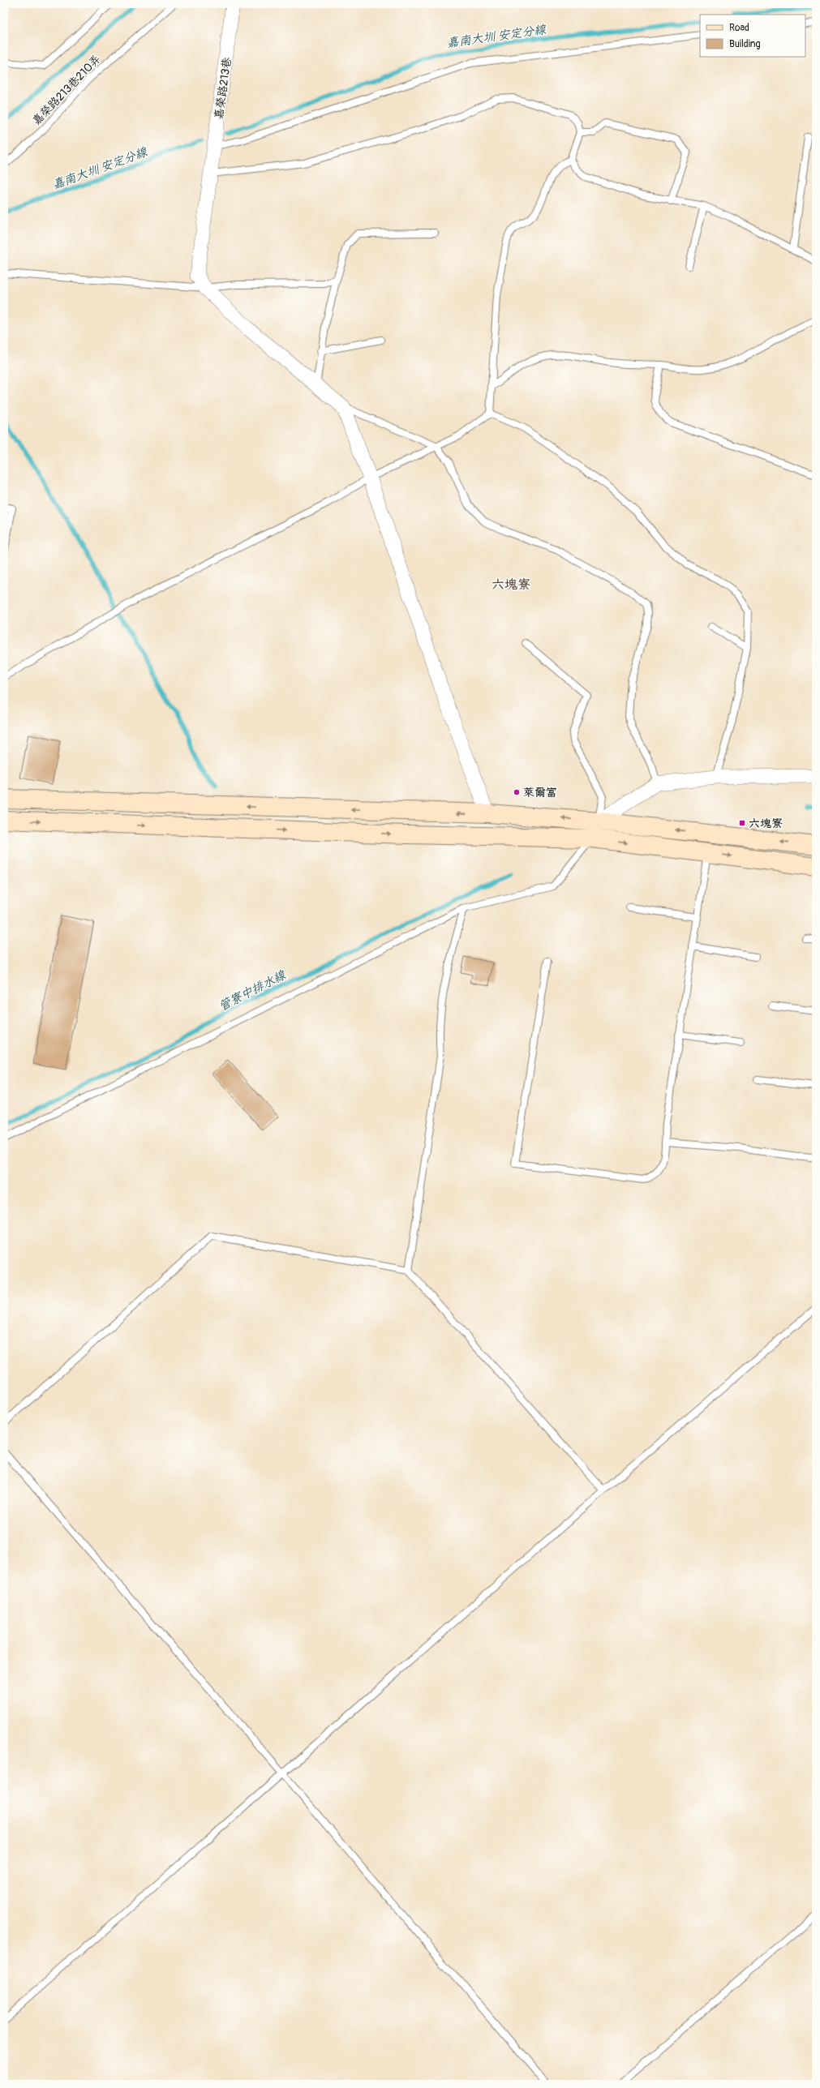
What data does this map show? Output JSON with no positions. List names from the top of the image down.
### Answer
{
  "streets": {
    "street": ["嘉榮路213巷"],
    "lane": ["嘉榮路213巷210弄"]
  },
  "districts": ["六塊寮"],
  "water": ["嘉南大圳 安定分線", "管寮中排水線"],
  "places": {
    "other": ["萊爾富"],
    "transit": ["六塊寮"]
  },
  "legend": ["Road", "Building"]
}
